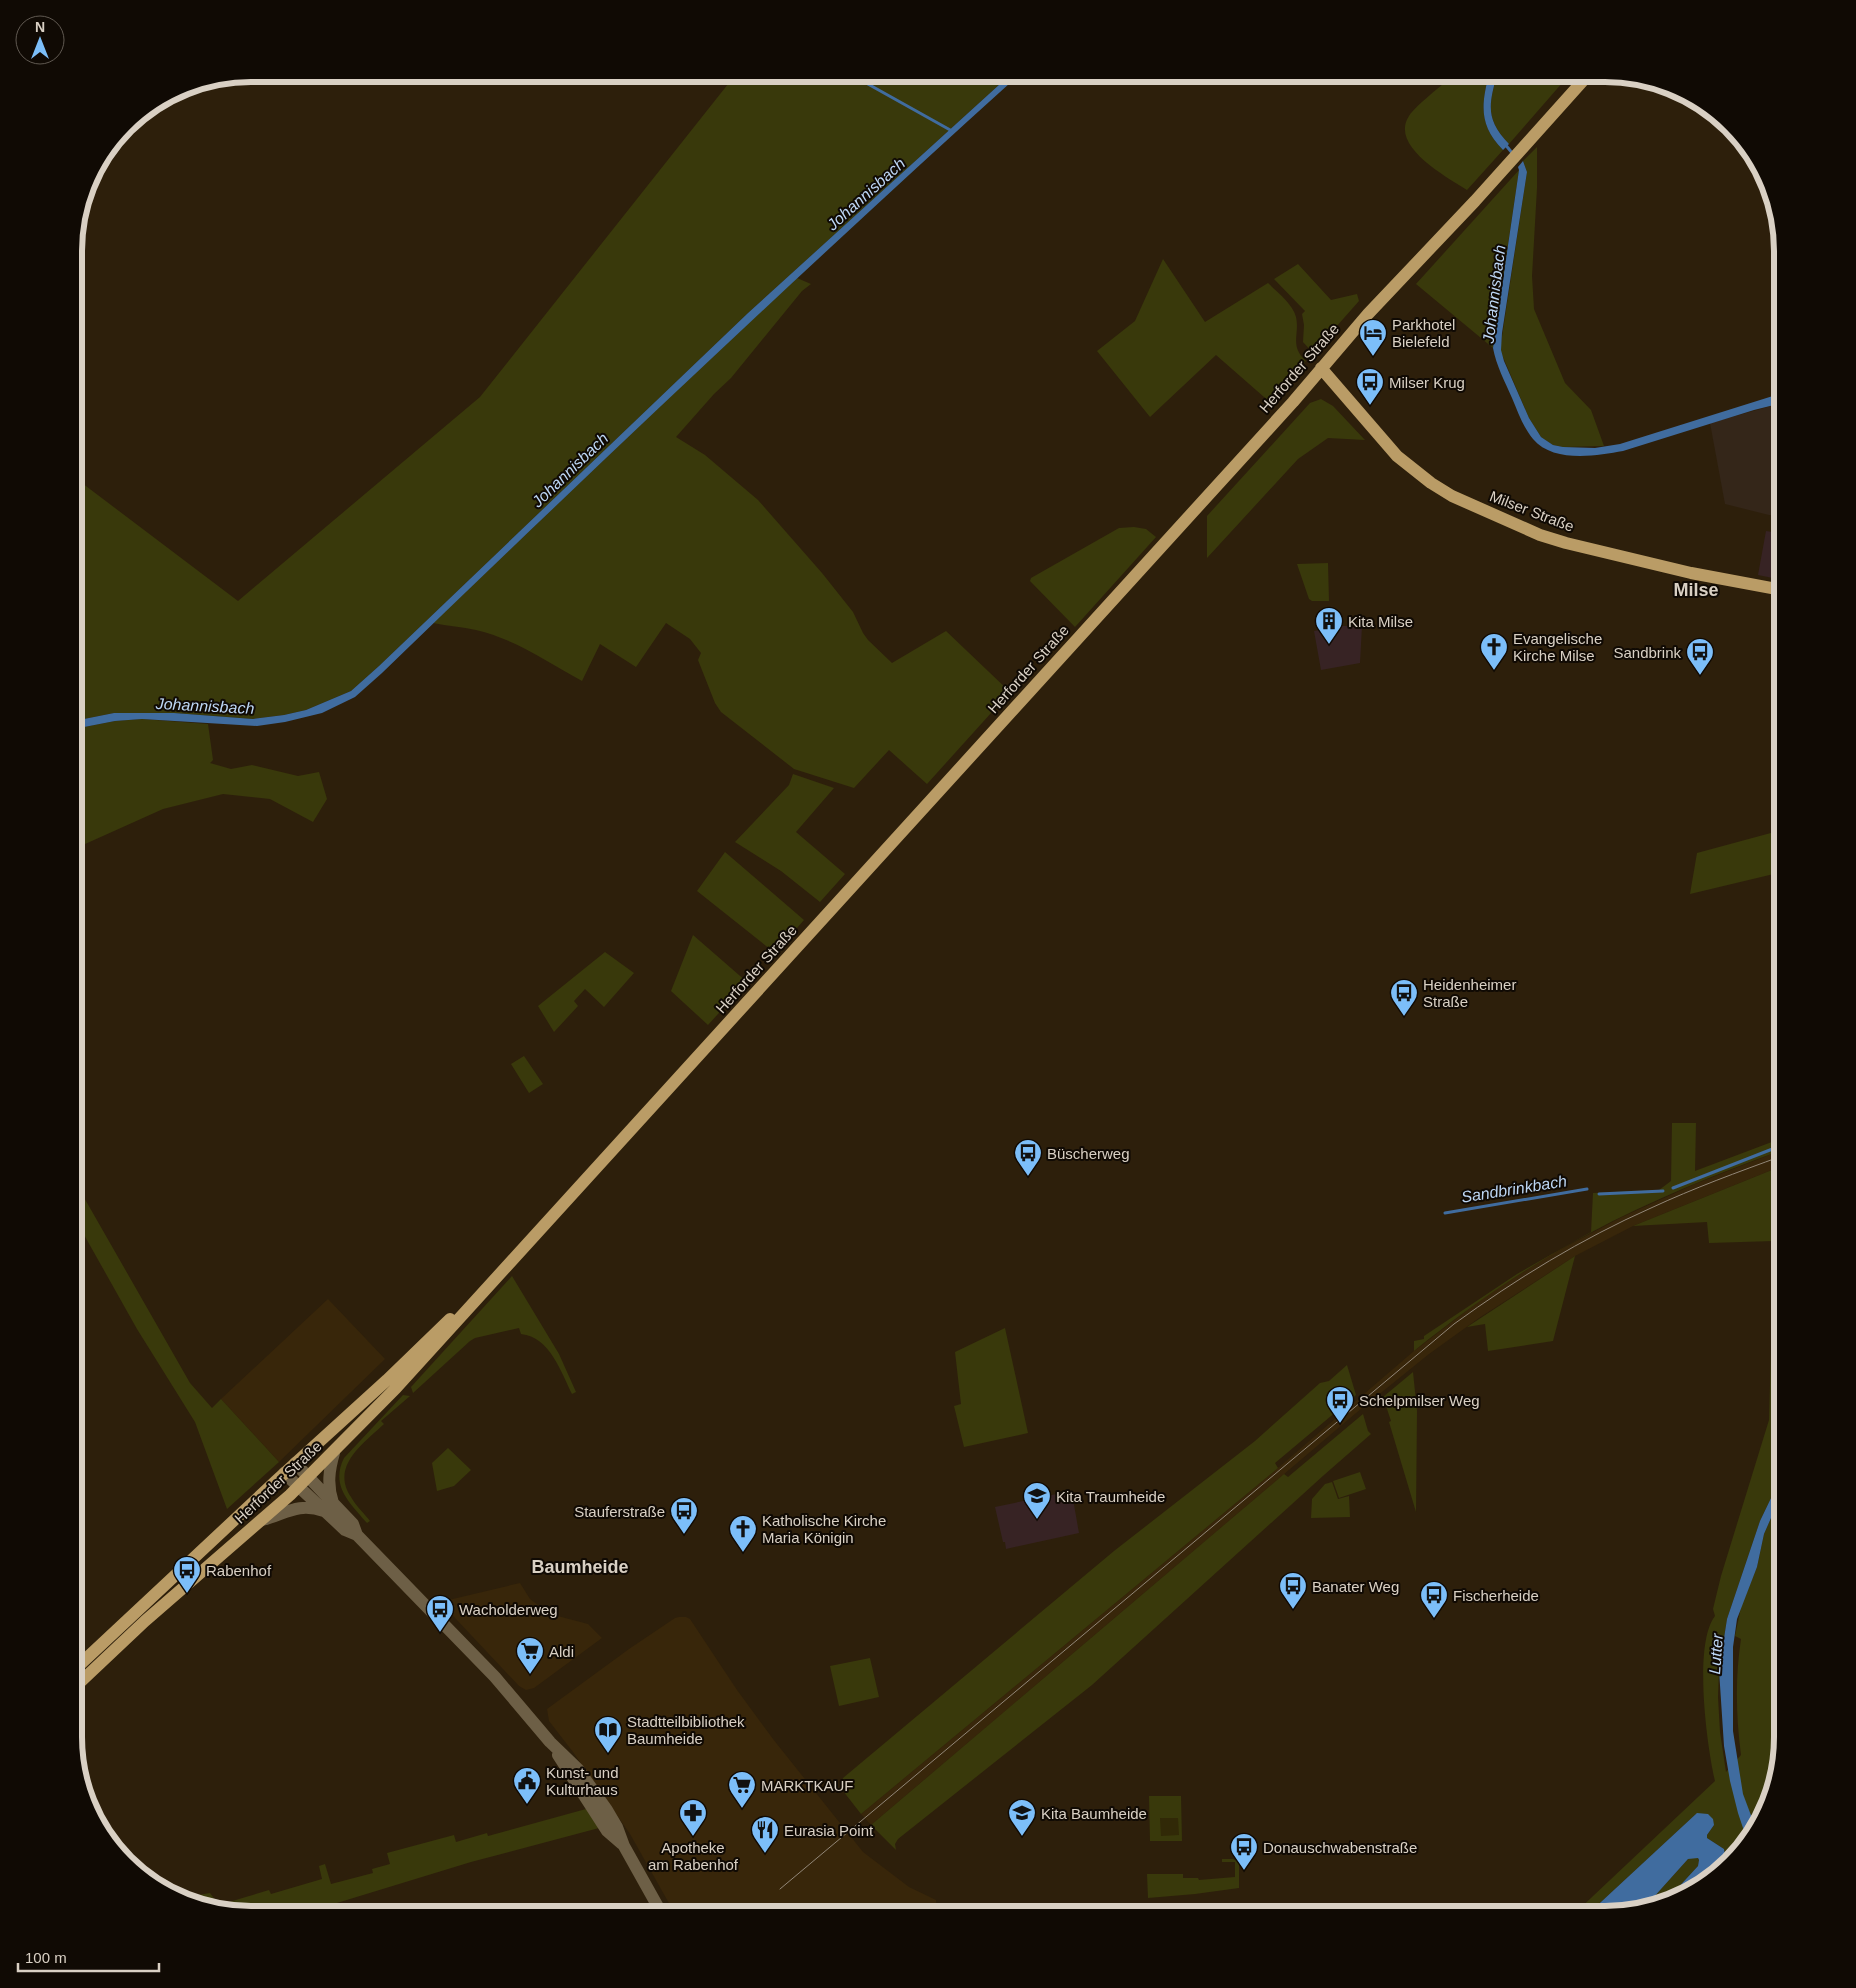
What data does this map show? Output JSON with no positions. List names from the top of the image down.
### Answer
{
  "streets": {
    "main road": ["Herforder Straße", "Milser Straße"]
  },
  "crossings": [
    ["Herforder Straße", "Milser Straße"]
  ],
  "districts": ["Milse", "Baumheide"],
  "water": ["Johannisbach", "Sandbrinkbach", "Lutter"],
  "places": {
    "hotel": ["Parkhotel Bielefeld"],
    "bus stop": [
      "Milser Krug",
      "Sandbrink",
      "Heidenheimer Straße",
      "Büscherweg",
      "Schelpmilser Weg",
      "Stauferstraße",
      "Rabenhof",
      "Banater Weg",
      "Fischerheide",
      "Wacholderweg",
      "Donauschwabenstraße"
    ],
    "building": ["Kita Milse"],
    "church": ["Evangelische Kirche Milse", "Katholische Kirche Maria Königin"],
    "school or university": ["Kita Traumheide", "Kita Baumheide"],
    "supermarket": ["Aldi", "MARKTKAUF"],
    "library": ["Stadtteilbibliothek Baumheide"],
    "public building": ["Kunst- und Kulturhaus"],
    "pharmacy": ["Apotheke am Rabenhof"],
    "restaurant": ["Eurasia Point"]
  },
  "scale_bar": "100 m",
  "north": "top"
}
